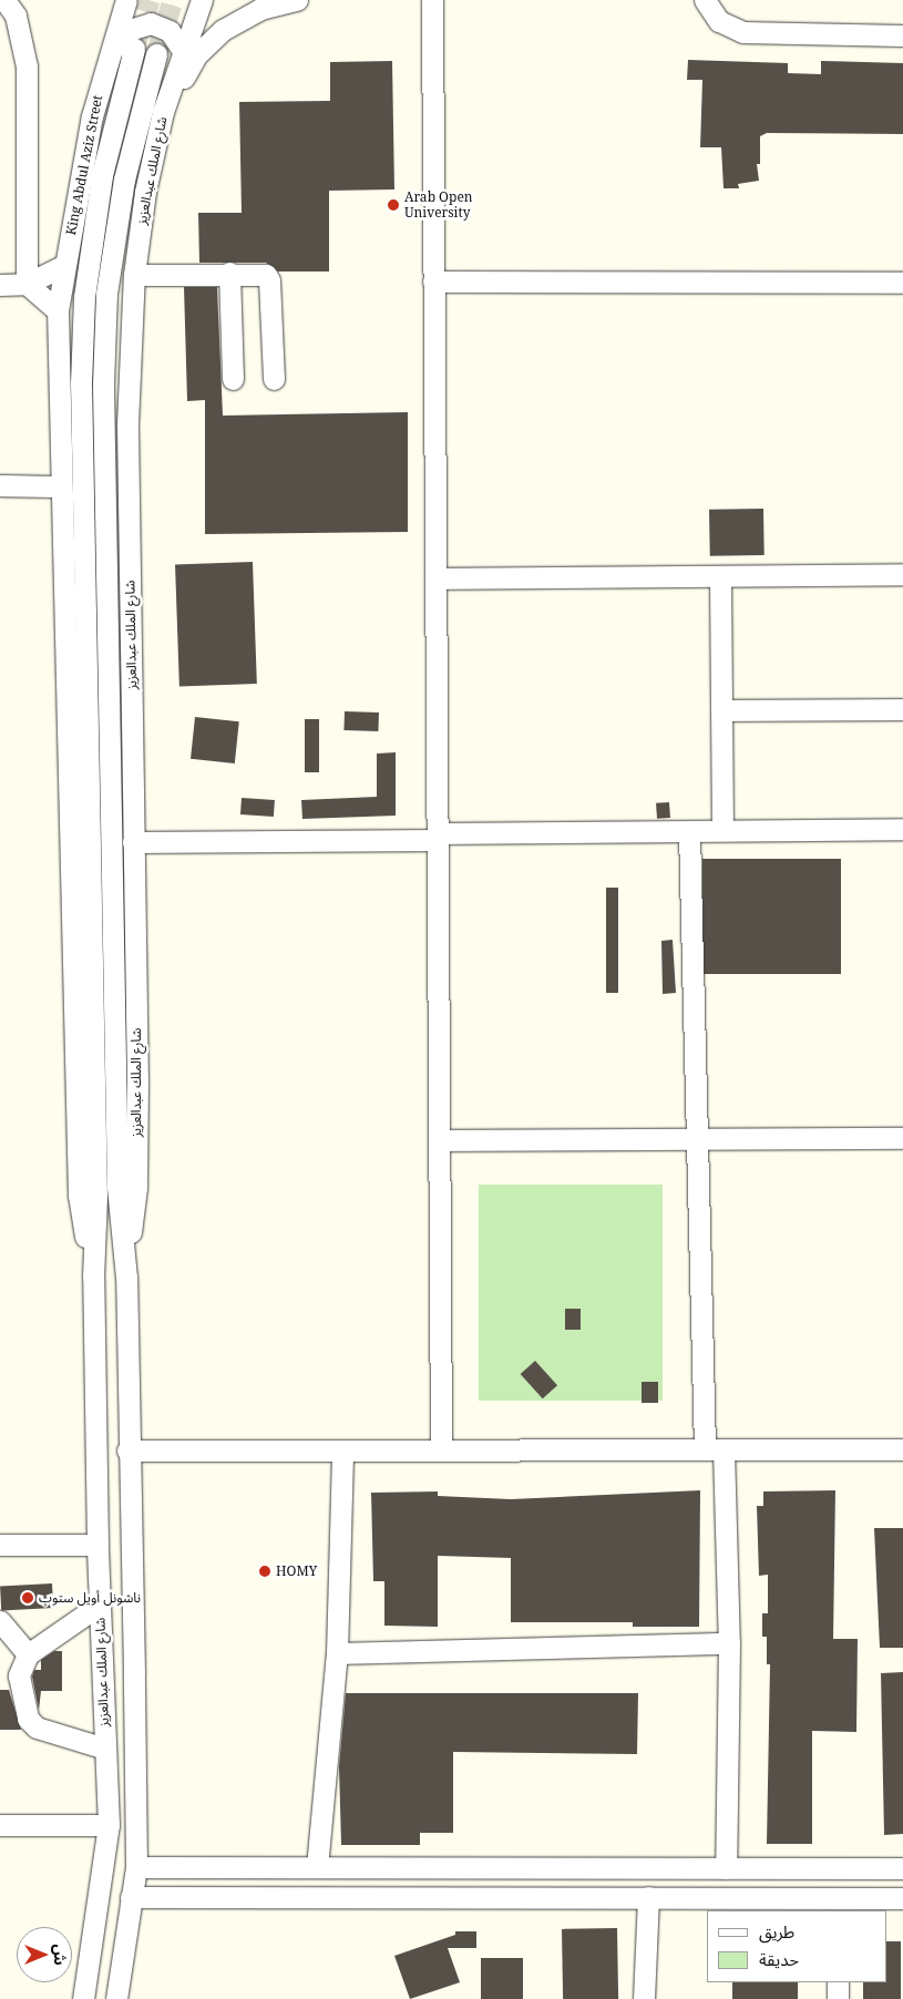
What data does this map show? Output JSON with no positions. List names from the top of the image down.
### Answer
{
  "streets": {
    "street": ["King Abdul Aziz Street", "شارع الملك عبدالعزيز"]
  },
  "crossings": [
    ["King Abdul Aziz Street", "شارع الملك عبدالعزيز"]
  ],
  "places": ["Arab Open University", "HOMY", "ناشونل أويل ستوب"],
  "legend": ["طريق", "حديقة"],
  "north": "right"
}
